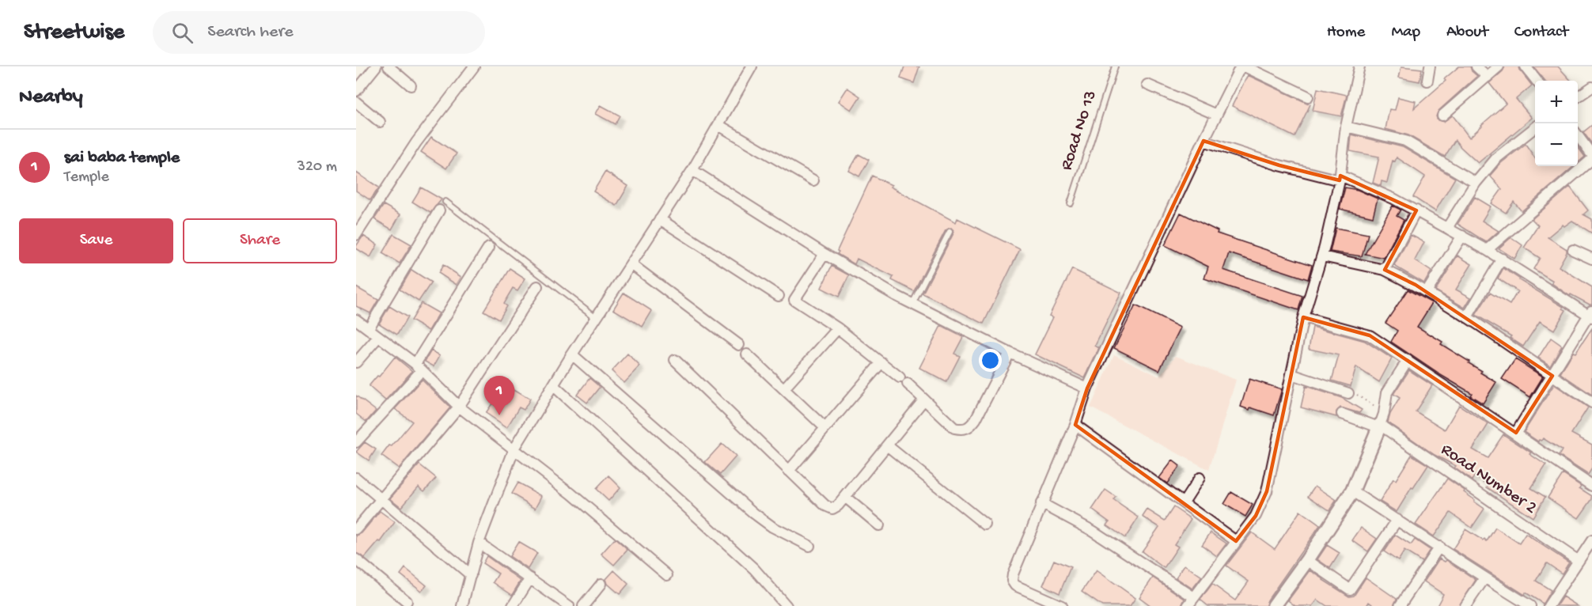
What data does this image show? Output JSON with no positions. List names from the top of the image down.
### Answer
{
  "streets": {
    "street": ["Road Number 2"],
    "lane": ["Road No 13"]
  },
  "page": {
    "header": "Streetwise",
    "search": "Search here",
    "nav": [
      "Home",
      "Map",
      "About",
      "Contact"
    ],
    "heading": "Nearby",
    "map_buttons": ["+", "−"],
    "list": [
      {
        "mark": "1",
        "name": "sai baba temple",
        "note": "Temple",
        "value": "320 m"
      }
    ],
    "buttons": ["Save", "Share"],
    "pins": "1"
  }
}
